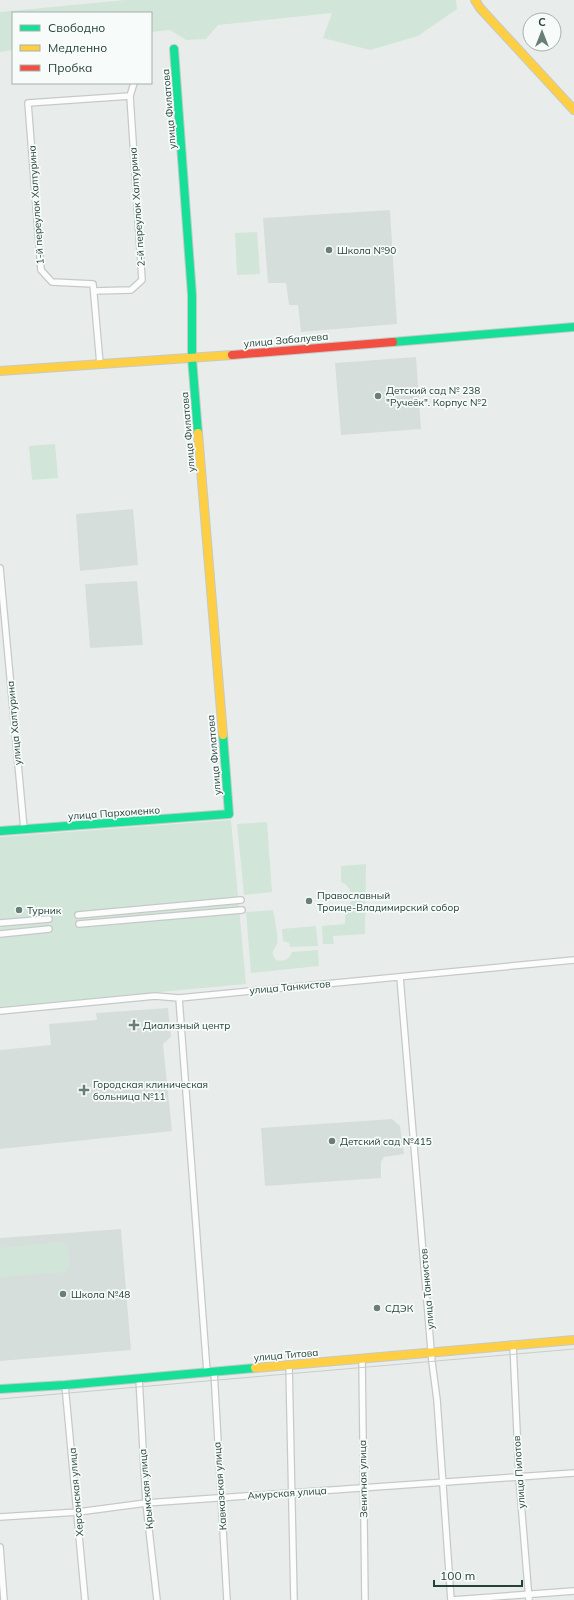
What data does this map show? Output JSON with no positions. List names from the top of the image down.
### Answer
{
  "streets": {
    "street": [
      "улица Филатова",
      "1-й переулок Халтурина",
      "2-й переулок Халтурина",
      "улица Забалуева",
      "улица Халтурина",
      "улица Пархоменко",
      "улица Танкистов",
      "улица Титова",
      "улица Пилотов",
      "Зенитная улица",
      "Кавказская улица",
      "Крымская улица",
      "Херсонская улица",
      "Амурская улица"
    ]
  },
  "crossings": [
    ["улица Филатова", "улица Забалуева"],
    ["улица Филатова", "улица Пархоменко"],
    ["1-й переулок Халтурина", "2-й переулок Халтурина"],
    ["улица Халтурина", "улица Пархоменко"],
    ["улица Танкистов", "улица Титова"],
    ["улица Танкистов", "Амурская улица"],
    ["улица Титова", "улица Пилотов"],
    ["улица Титова", "Зенитная улица"],
    ["улица Титова", "Кавказская улица"],
    ["улица Титова", "Крымская улица"],
    ["улица Титова", "Херсонская улица"],
    ["улица Пилотов", "Амурская улица"],
    ["Зенитная улица", "Амурская улица"],
    ["Кавказская улица", "Амурская улица"],
    ["Крымская улица", "Амурская улица"],
    ["Херсонская улица", "Амурская улица"]
  ],
  "places": {
    "other": [
      "Школа №90",
      "Детский сад № 238 \"Ручеёк\". Корпус №2",
      "Православный Троице-Владимирский собор",
      "Турник",
      "Детский сад №415",
      "Школа №48",
      "СДЭК"
    ],
    "health": ["Диализный центр", "Городская клиническая больница №11"]
  },
  "legend": ["Свободно", "Медленно", "Пробка"],
  "scale_bar": "100 m",
  "north": "top"
}
